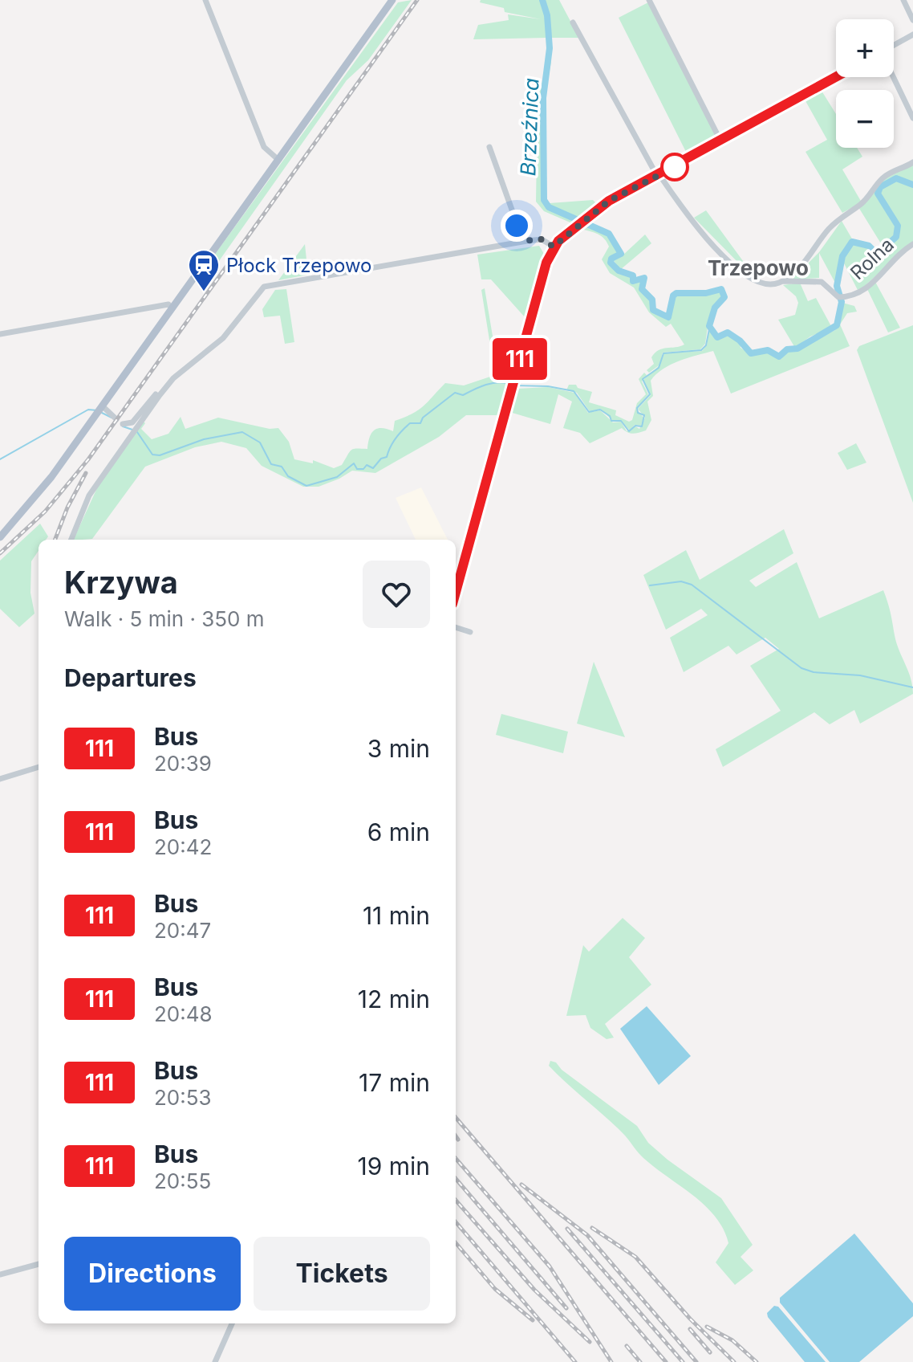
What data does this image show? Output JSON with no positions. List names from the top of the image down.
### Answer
{
  "streets": {
    "street": ["Rolna"]
  },
  "districts": ["Trzepowo"],
  "water": ["Brzeźnica"],
  "places": {
    "station": ["Płock Trzepowo"]
  },
  "lines": ["bus line 111"],
  "page": {
    "on_map": "111",
    "map_buttons": ["+", "−"],
    "heading": [
      ["Krzywa", "Walk · 5 min · 350 m"],
      "Departures"
    ],
    "list": [
      {
        "mark": "111",
        "name": "Bus",
        "note": "20:39",
        "value": "3 min"
      },
      {
        "mark": "111",
        "name": "Bus",
        "note": "20:42",
        "value": "6 min"
      },
      {
        "mark": "111",
        "name": "Bus",
        "note": "20:47",
        "value": "11 min"
      },
      {
        "mark": "111",
        "name": "Bus",
        "note": "20:48",
        "value": "12 min"
      },
      {
        "mark": "111",
        "name": "Bus",
        "note": "20:53",
        "value": "17 min"
      },
      {
        "mark": "111",
        "name": "Bus",
        "note": "20:55",
        "value": "19 min"
      }
    ],
    "buttons": ["Directions", "Tickets"]
  }
}
